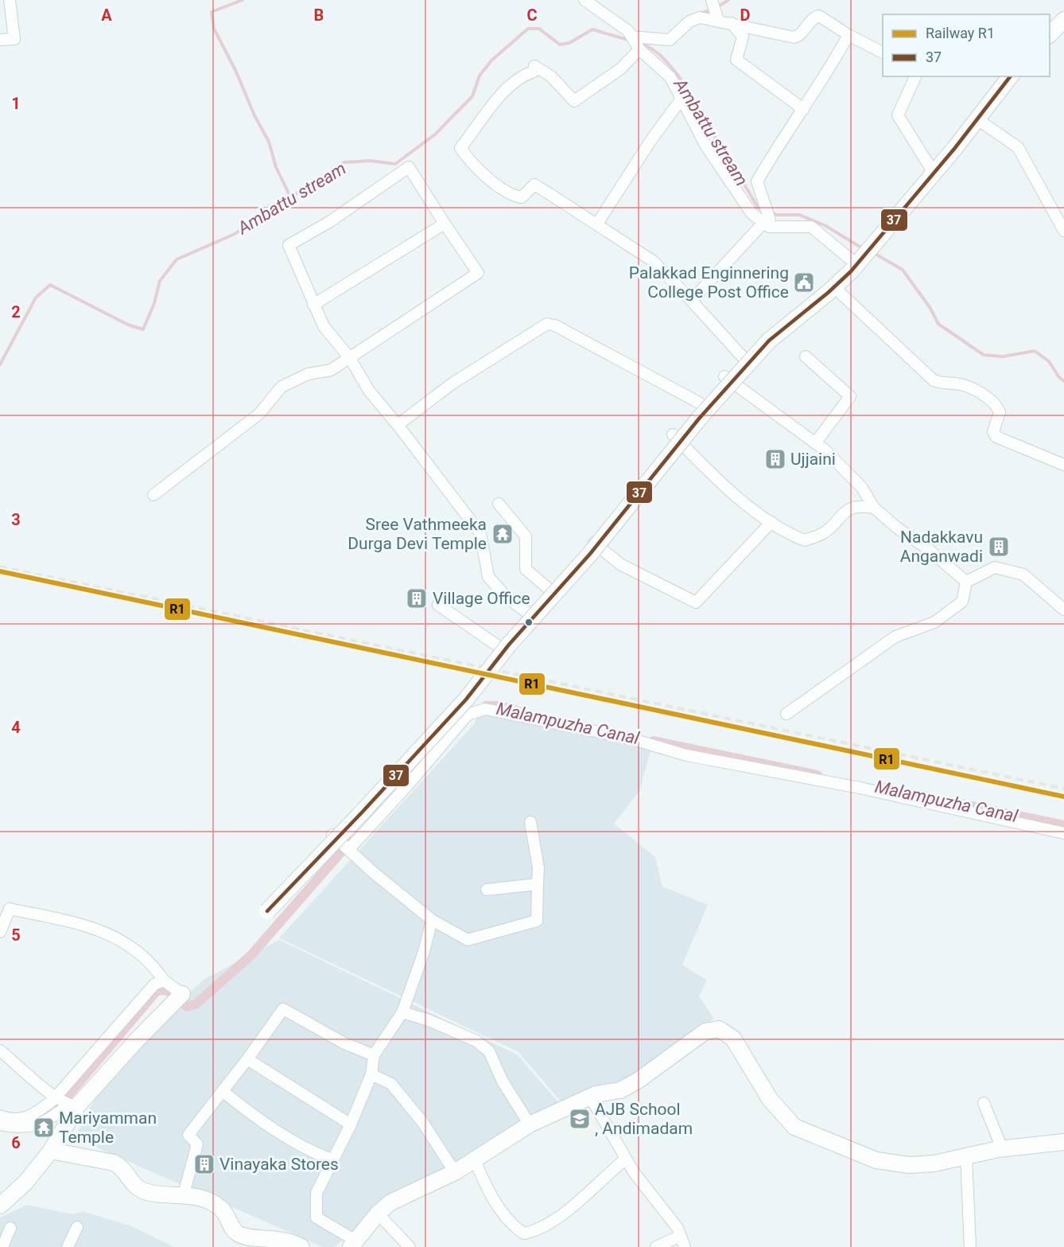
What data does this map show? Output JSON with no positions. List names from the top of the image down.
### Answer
{
  "water": ["Ambattu stream", "Malampuzha Canal"],
  "places": {
    "public building": ["Palakkad Enginnering College Post Office"],
    "building": [
      "Ujjaini",
      "Nadakkavu Anganwadi",
      "Village Office",
      "Vinayaka Stores"
    ],
    "temple": ["Sree Vathmeeka Durga Devi Temple", "Mariyamman Temple"],
    "school or university": ["AJB School , Andimadam"]
  },
  "lines": ["transit line 37", "rail line R1"],
  "legend": ["Railway R1", "37"],
  "grid": {
    "columns": [
      "A",
      "B",
      "C",
      "D"
    ],
    "rows": [
      "1",
      "2",
      "3",
      "4",
      "5",
      "6"
    ]
  }
}
